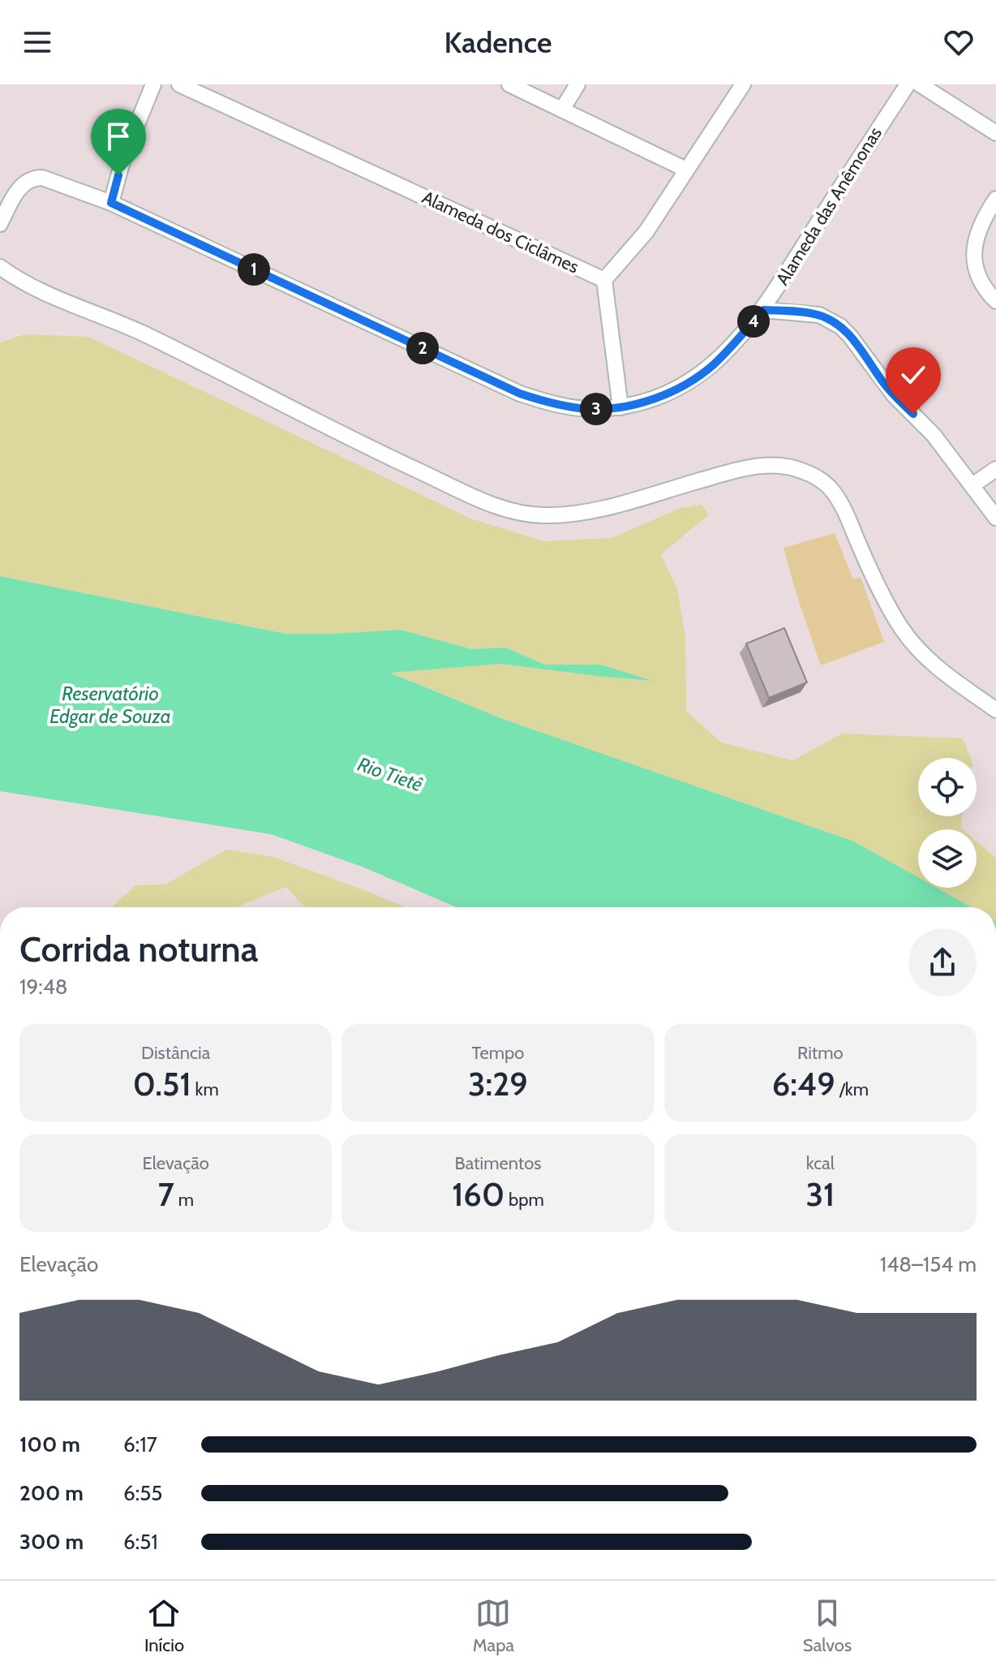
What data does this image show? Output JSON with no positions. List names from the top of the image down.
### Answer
{
  "streets": {
    "street": ["Alameda das Anêmonas", "Alameda dos Ciclâmes"]
  },
  "water": ["Reservatório Edgar de Souza", "Rio Tietê"],
  "page": {
    "header": "Kadence",
    "pins": [
      "1",
      "4",
      "2",
      "3"
    ],
    "heading": ["Corrida noturna", "19:48"],
    "stats": [
      ["Distância", "0.51 km"],
      ["Tempo", "3:29"],
      ["Ritmo", "6:49 /km"],
      ["Elevação", "7 m"],
      ["Batimentos", "160 bpm"],
      ["kcal", "31"]
    ],
    "chart": ["Elevação", "148–154 m"],
    "list": [
      {
        "name": "100 m",
        "note": "6:17"
      },
      {
        "name": "200 m",
        "note": "6:55"
      },
      {
        "name": "300 m",
        "note": "6:51"
      }
    ],
    "tabs": ["Início", "Mapa", "Salvos"]
  }
}
